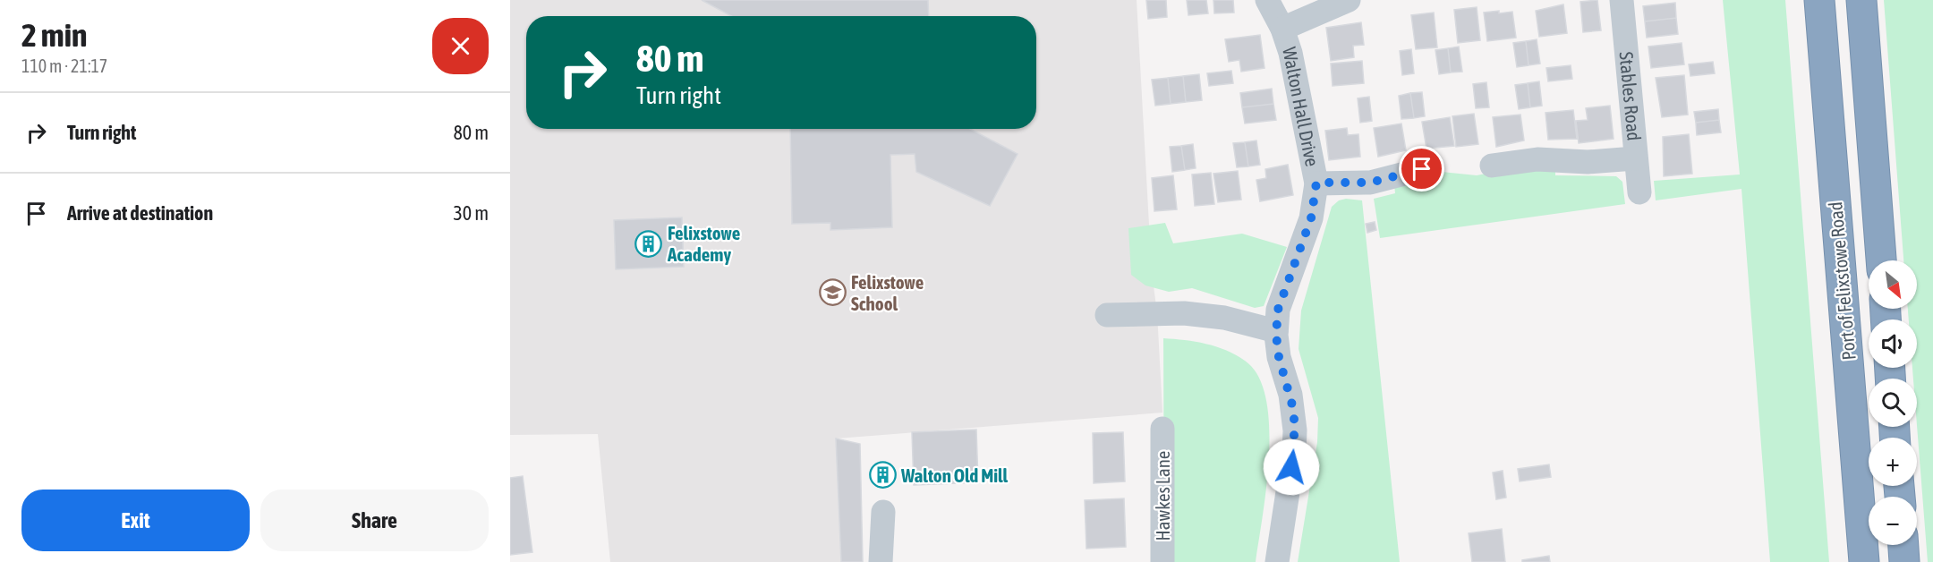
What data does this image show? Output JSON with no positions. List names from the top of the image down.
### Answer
{
  "streets": {
    "highway": ["Port of Felixstowe Road"],
    "street": ["Stables Road", "Walton Hall Drive", "Hawkes Lane"]
  },
  "places": {
    "building": ["Felixstowe Academy", "Walton Old Mill"],
    "school or university": ["Felixstowe School"]
  },
  "north": "bottom right",
  "page": {
    "heading": ["2 min", "110 m · 21:17"],
    "turn": ["80 m", "Turn right"],
    "list": [
      {
        "name": "Turn right",
        "value": "80 m"
      },
      {
        "name": "Arrive at destination",
        "value": "30 m"
      }
    ],
    "map_buttons": ["+", "−"],
    "buttons": ["Exit", "Share"]
  }
}
